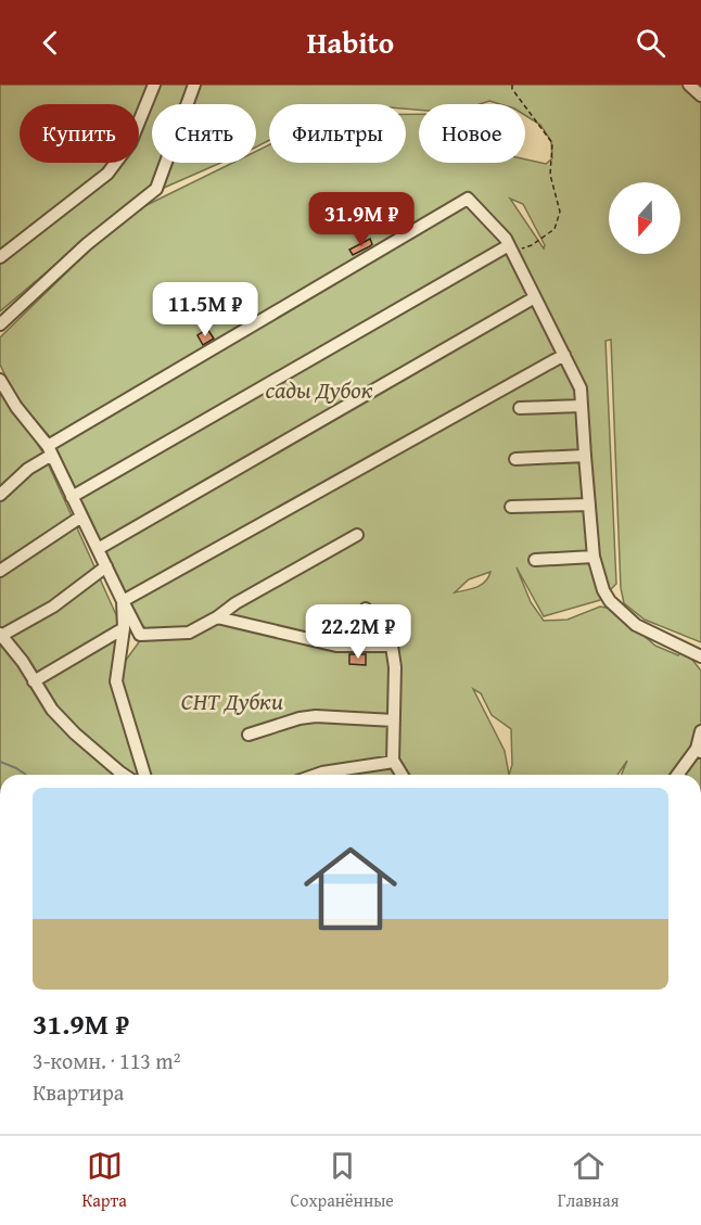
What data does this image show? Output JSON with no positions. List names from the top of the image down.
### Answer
{
  "parks": ["сады Дубок", "СНТ Дубки"],
  "north": "bottom",
  "page": {
    "header": "Habito",
    "chip": [
      "Купить",
      "Снять",
      "Фильтры",
      "Новое"
    ],
    "price": ["31.9M ₽", "11.5M ₽", "22.2M ₽"],
    "list": [
      {
        "name": "31.9M ₽",
        "note": "3-комн. · 113 m² · Квартира"
      }
    ],
    "tabs": ["Карта", "Сохранённые", "Главная"]
  }
}
